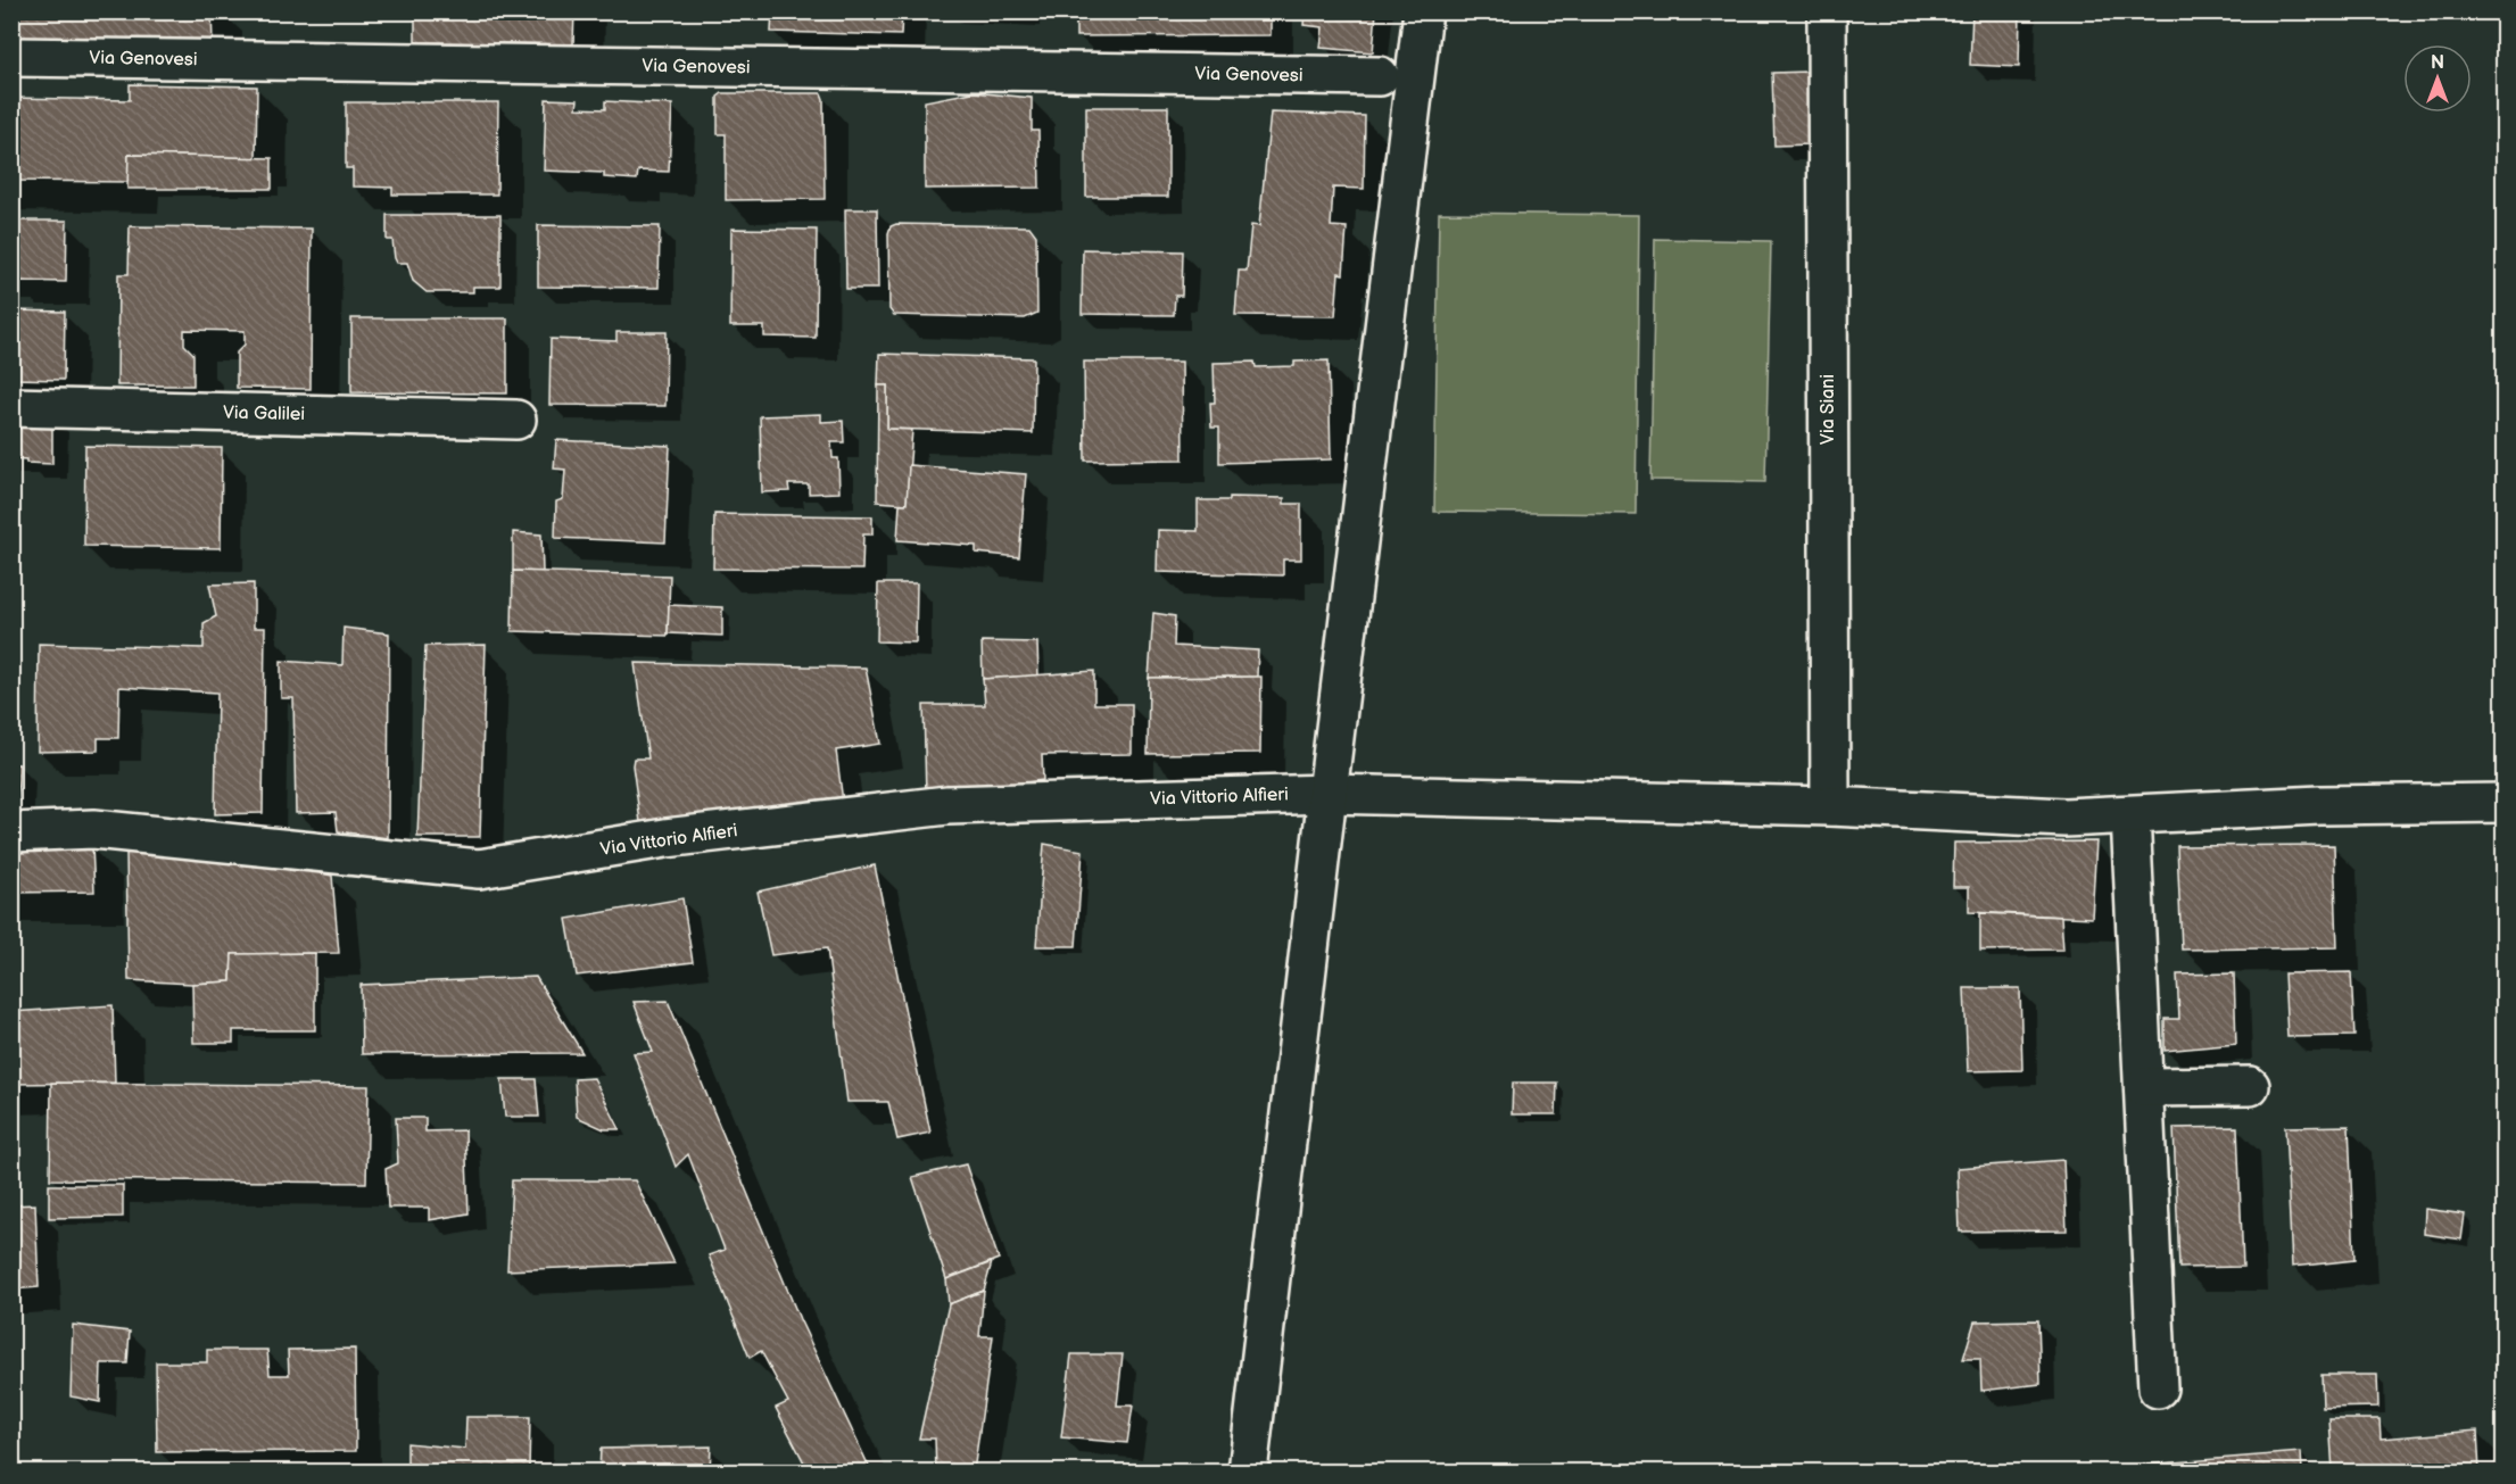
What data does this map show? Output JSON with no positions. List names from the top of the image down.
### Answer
{
  "streets": {
    "street": [
      "Via Genovesi",
      "Via Siani",
      "Via Galilei",
      "Via Vittorio Alfieri"
    ]
  },
  "crossings": [
    ["Via Siani", "Via Vittorio Alfieri"]
  ],
  "north": "top"
}
